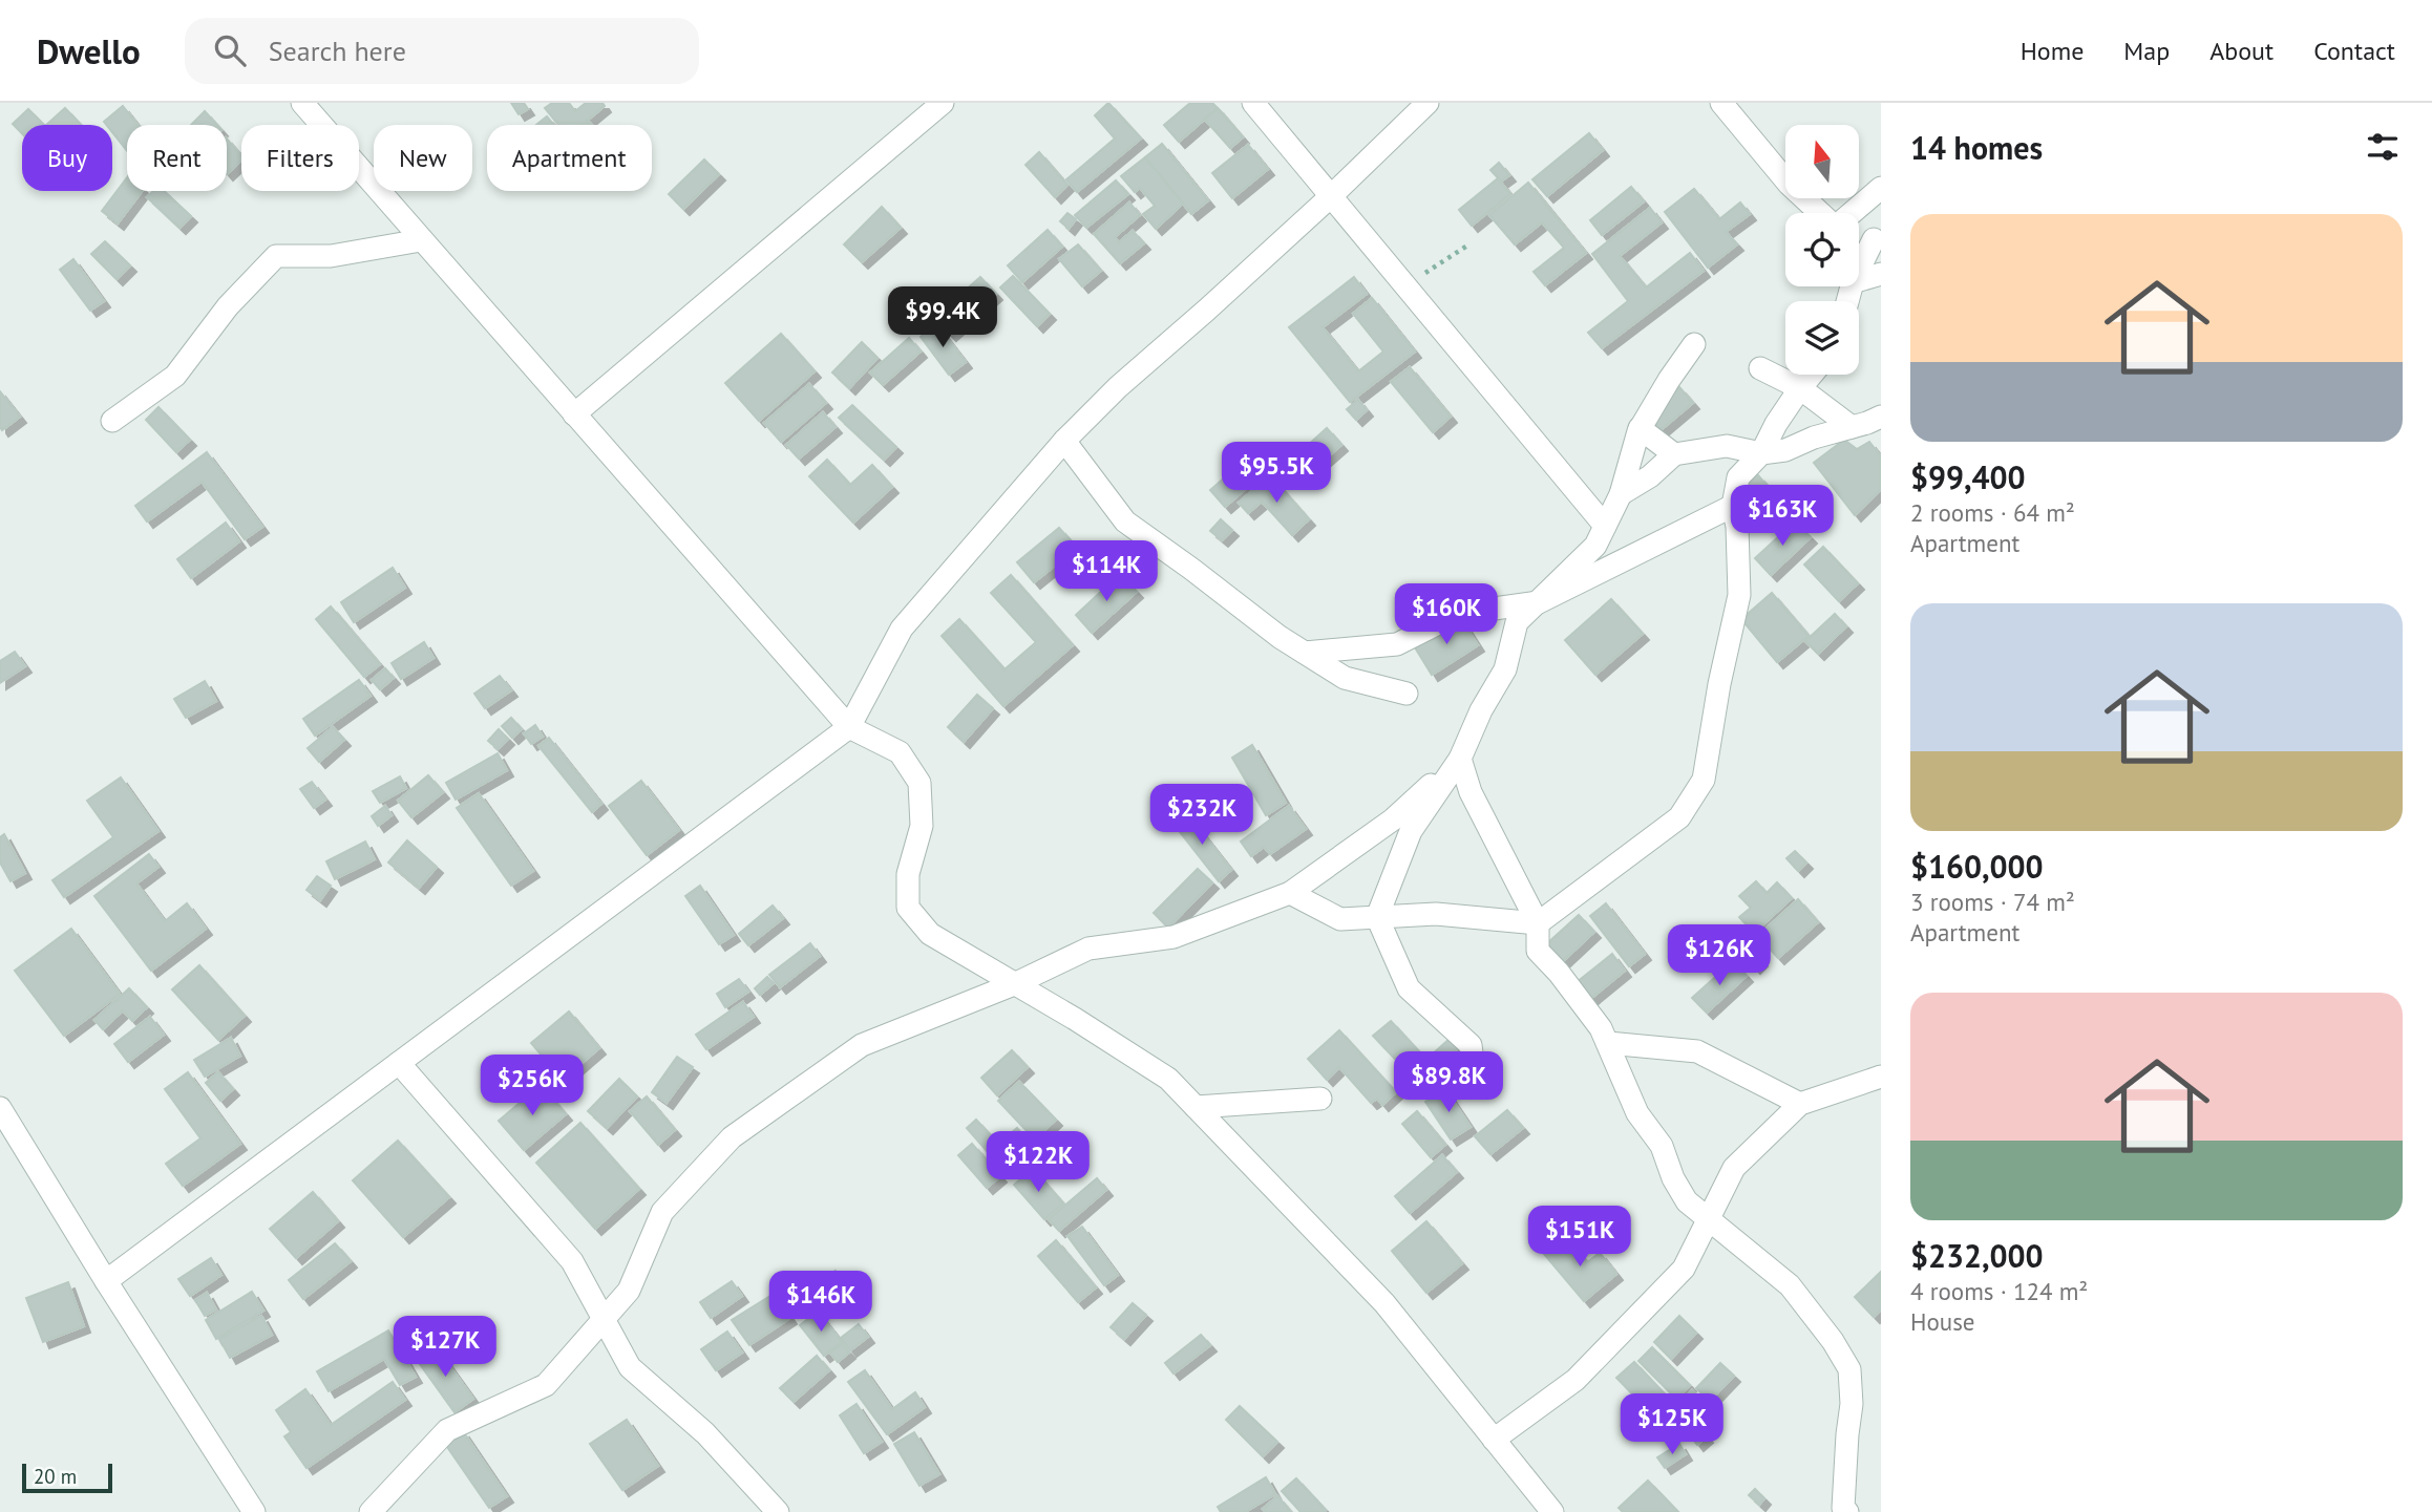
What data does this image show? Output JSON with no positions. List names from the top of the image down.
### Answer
{
  "scale_bar": "20 m",
  "north": "top",
  "page": {
    "header": "Dwello",
    "search": "Search here",
    "nav": [
      "Home",
      "Map",
      "About",
      "Contact"
    ],
    "heading": "14 homes",
    "chip": [
      "Buy",
      "Rent",
      "Filters",
      "New",
      "Apartment"
    ],
    "list": [
      {
        "name": "$99,400",
        "note": "2 rooms · 64 m² · Apartment"
      },
      {
        "name": "$160,000",
        "note": "3 rooms · 74 m² · Apartment"
      },
      {
        "name": "$232,000",
        "note": "4 rooms · 124 m² · House"
      }
    ],
    "price": [
      "$99.4K",
      "$95.5K",
      "$163K",
      "$114K",
      "$160K",
      "$232K",
      "$126K",
      "$89.8K",
      "$256K",
      "$122K",
      "$151K",
      "$146K",
      "$127K",
      "$125K"
    ],
    "scale": "20 m"
  }
}
